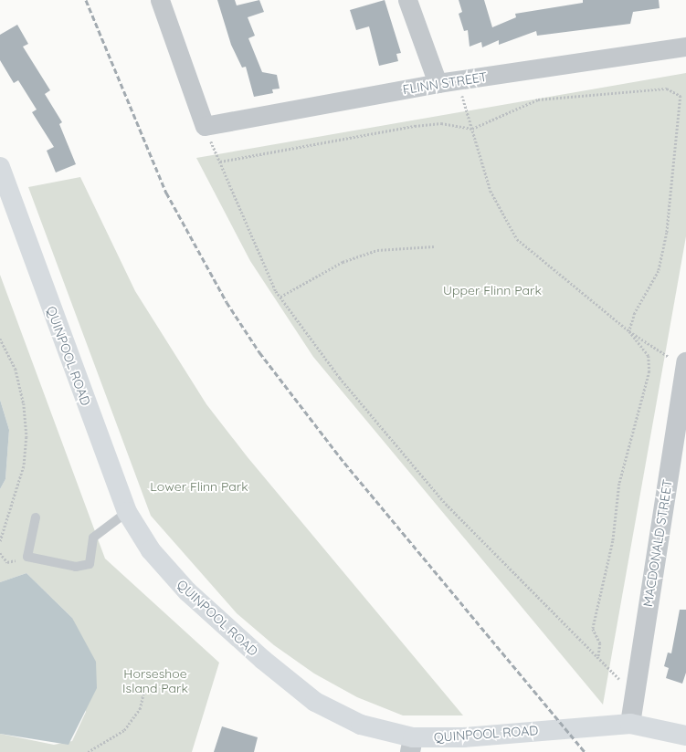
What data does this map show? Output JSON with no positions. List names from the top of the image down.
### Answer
{
  "streets": {
    "main road": ["QUINPOOL ROAD"],
    "street": ["FLINN STREET", "MACDONALD STREET"]
  },
  "crossings": [
    ["QUINPOOL ROAD", "MACDONALD STREET"]
  ],
  "parks": ["Upper Flinn Park", "Lower Flinn Park", "Horseshoe Island Park"]
}
